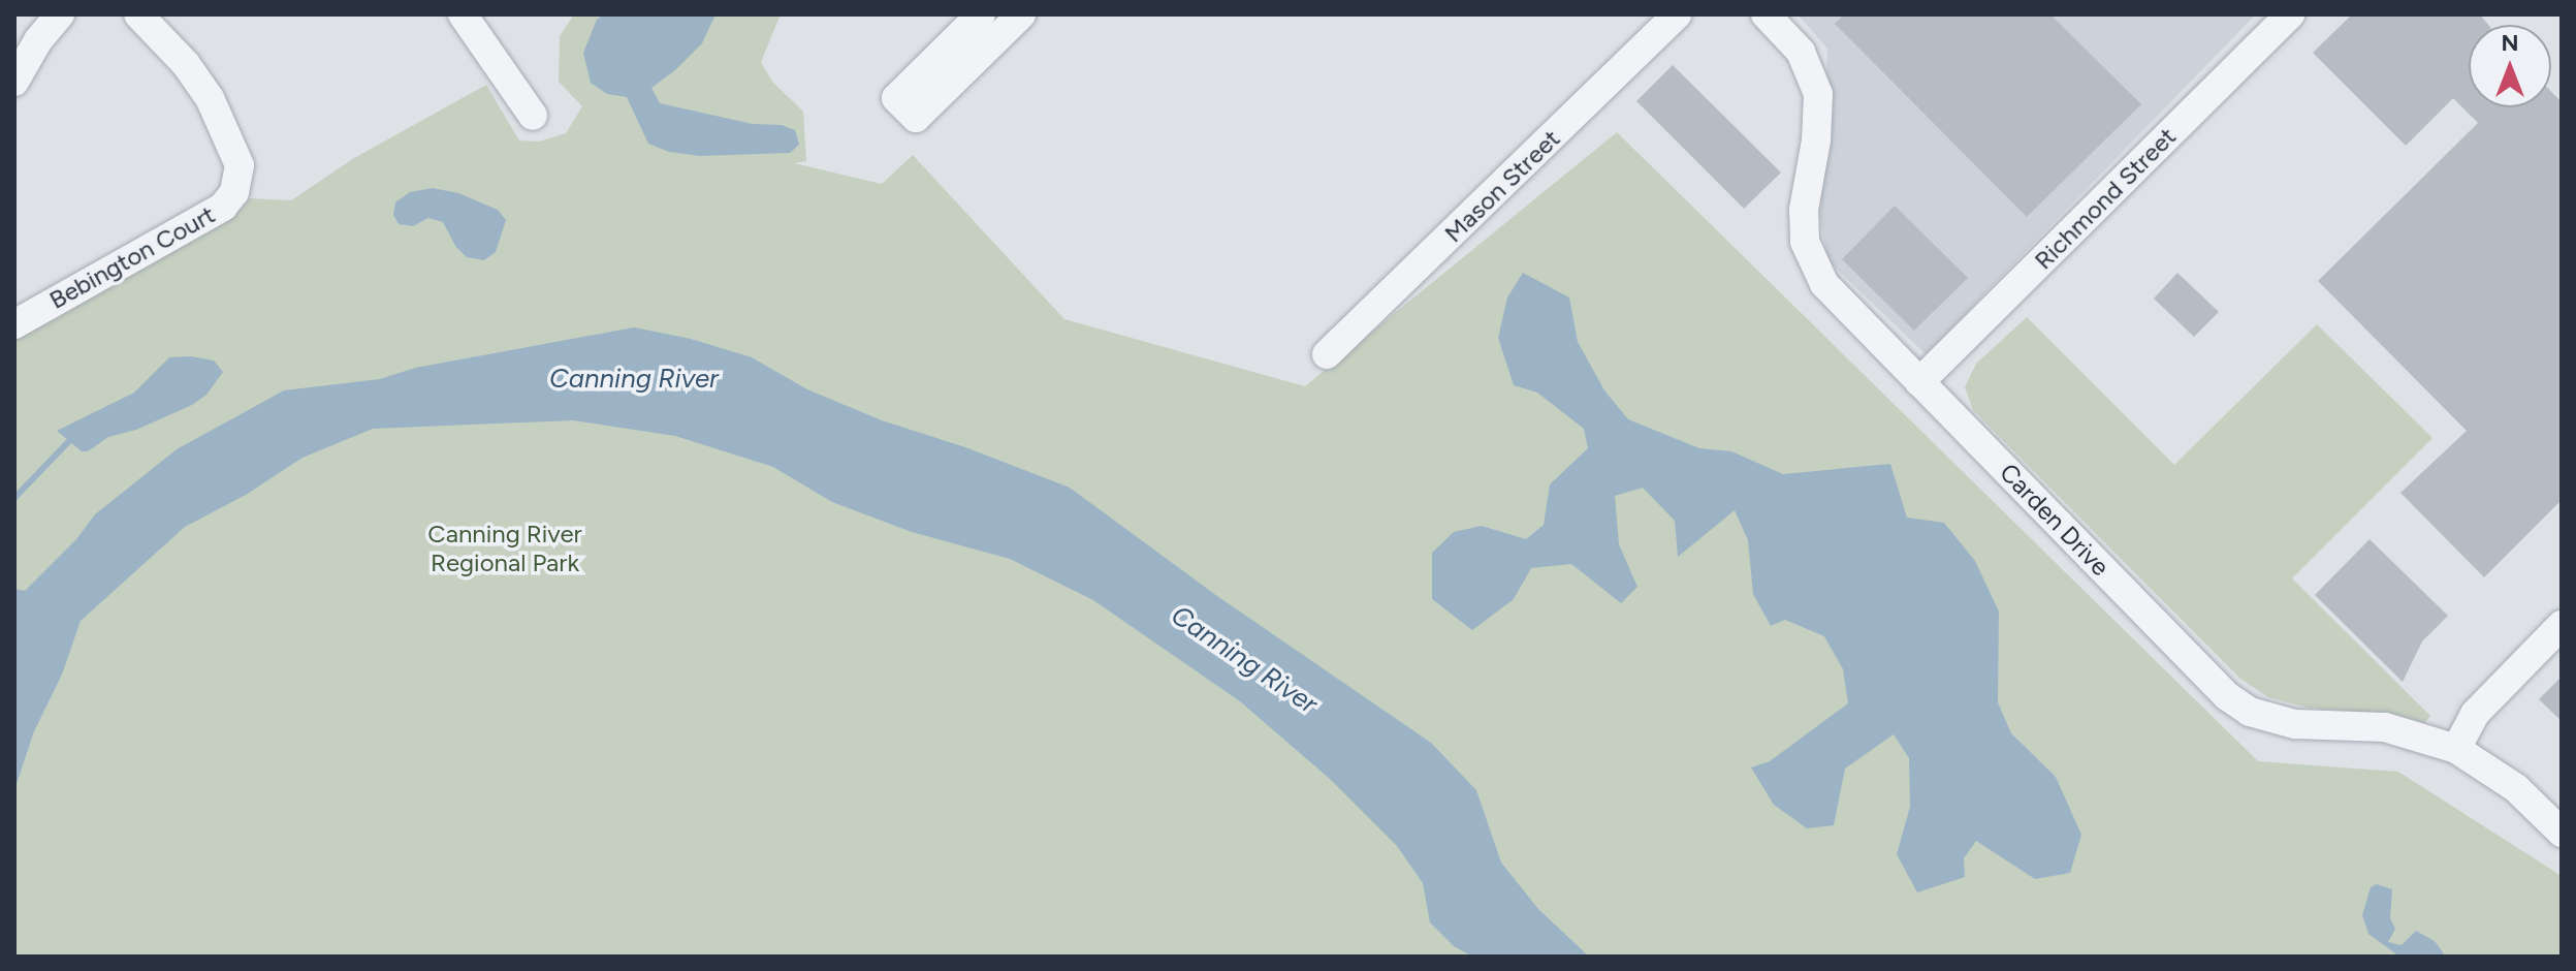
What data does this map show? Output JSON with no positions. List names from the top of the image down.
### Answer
{
  "streets": {
    "street": [
      "Mason Street",
      "Richmond Street",
      "Bebington Court",
      "Carden Drive"
    ]
  },
  "crossings": [
    ["Richmond Street", "Carden Drive"]
  ],
  "water": ["Canning River"],
  "parks": ["Canning River Regional Park"],
  "north": "top"
}
